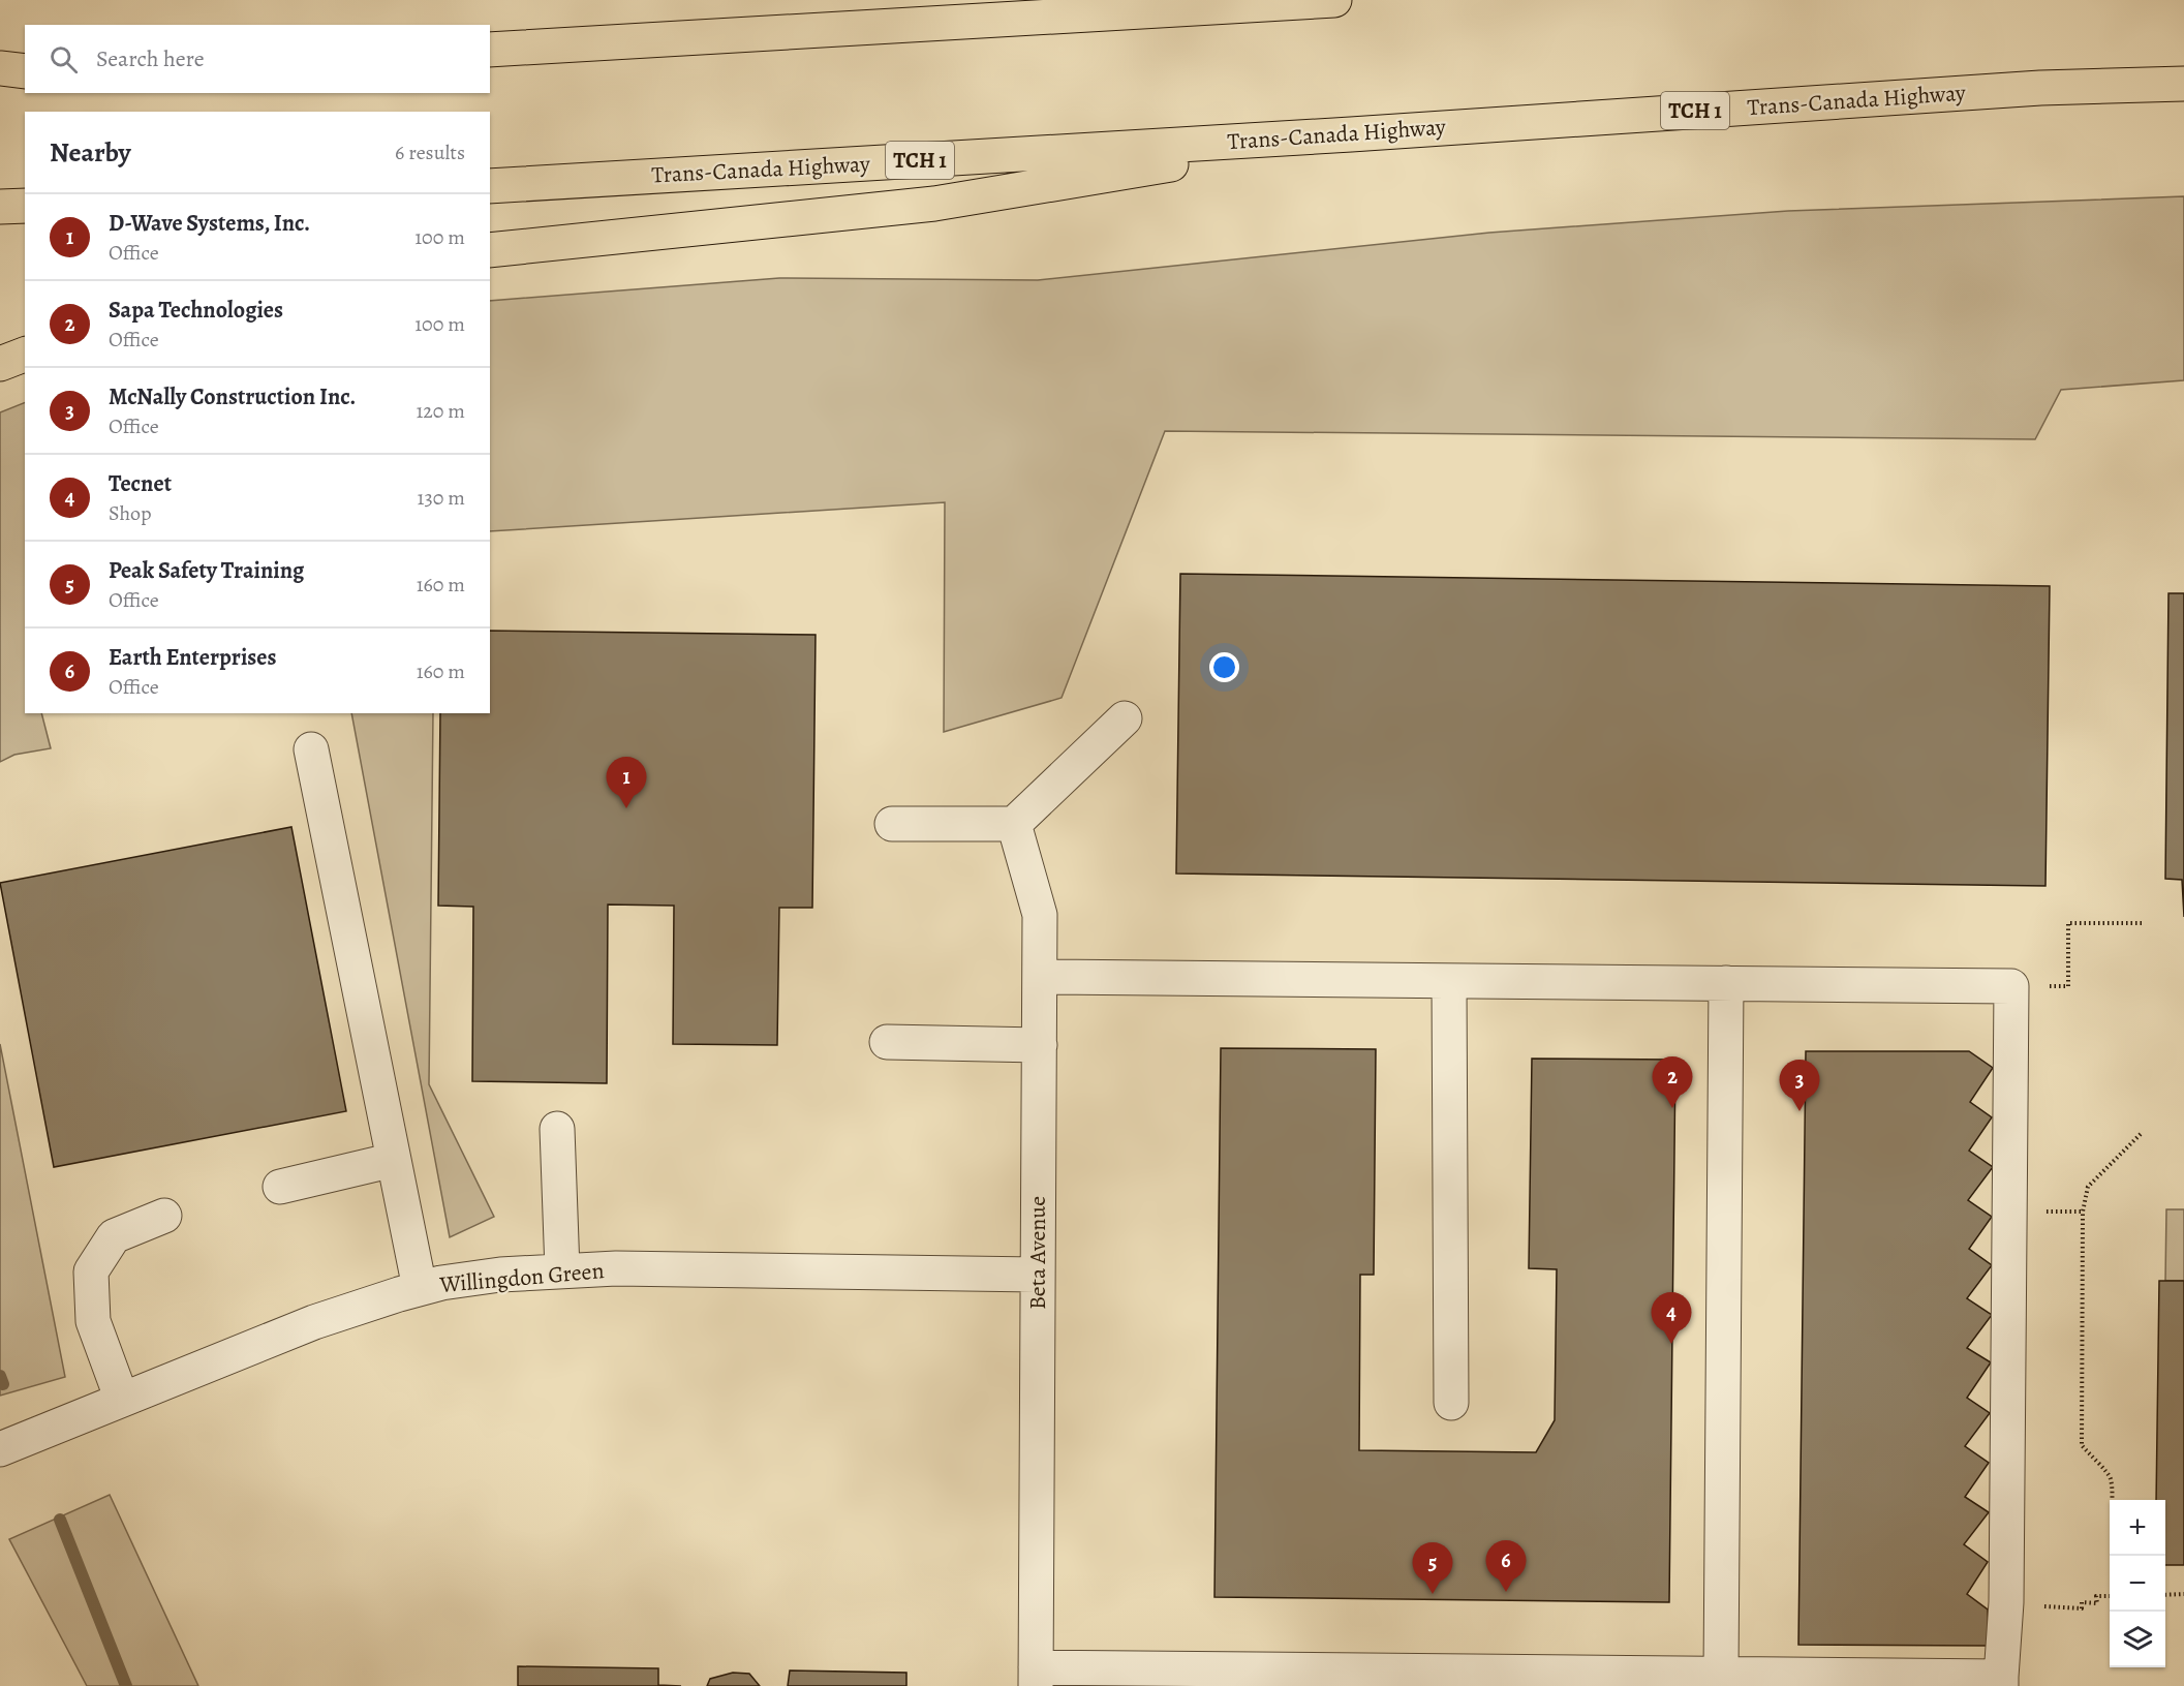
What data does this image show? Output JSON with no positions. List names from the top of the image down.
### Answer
{
  "streets": {
    "highway": ["Trans-Canada Highway", "TCH 1"],
    "street": ["Beta Avenue", "Willingdon Green"]
  },
  "crossings": [
    ["Beta Avenue", "Willingdon Green"]
  ],
  "page": {
    "search": "Search here",
    "heading": ["Nearby", "6 results"],
    "list": [
      {
        "mark": "1",
        "name": "D-Wave Systems, Inc.",
        "note": "Office",
        "value": "100 m"
      },
      {
        "mark": "2",
        "name": "Sapa Technologies",
        "note": "Office",
        "value": "100 m"
      },
      {
        "mark": "3",
        "name": "McNally Construction Inc.",
        "note": "Office",
        "value": "120 m"
      },
      {
        "mark": "4",
        "name": "Tecnet",
        "note": "Shop",
        "value": "130 m"
      },
      {
        "mark": "5",
        "name": "Peak Safety Training",
        "note": "Office",
        "value": "160 m"
      },
      {
        "mark": "6",
        "name": "Earth Enterprises",
        "note": "Office",
        "value": "160 m"
      }
    ],
    "pins": [
      "1",
      "2",
      "3",
      "4",
      "6",
      "5"
    ],
    "map_buttons": ["+", "−"]
  }
}
